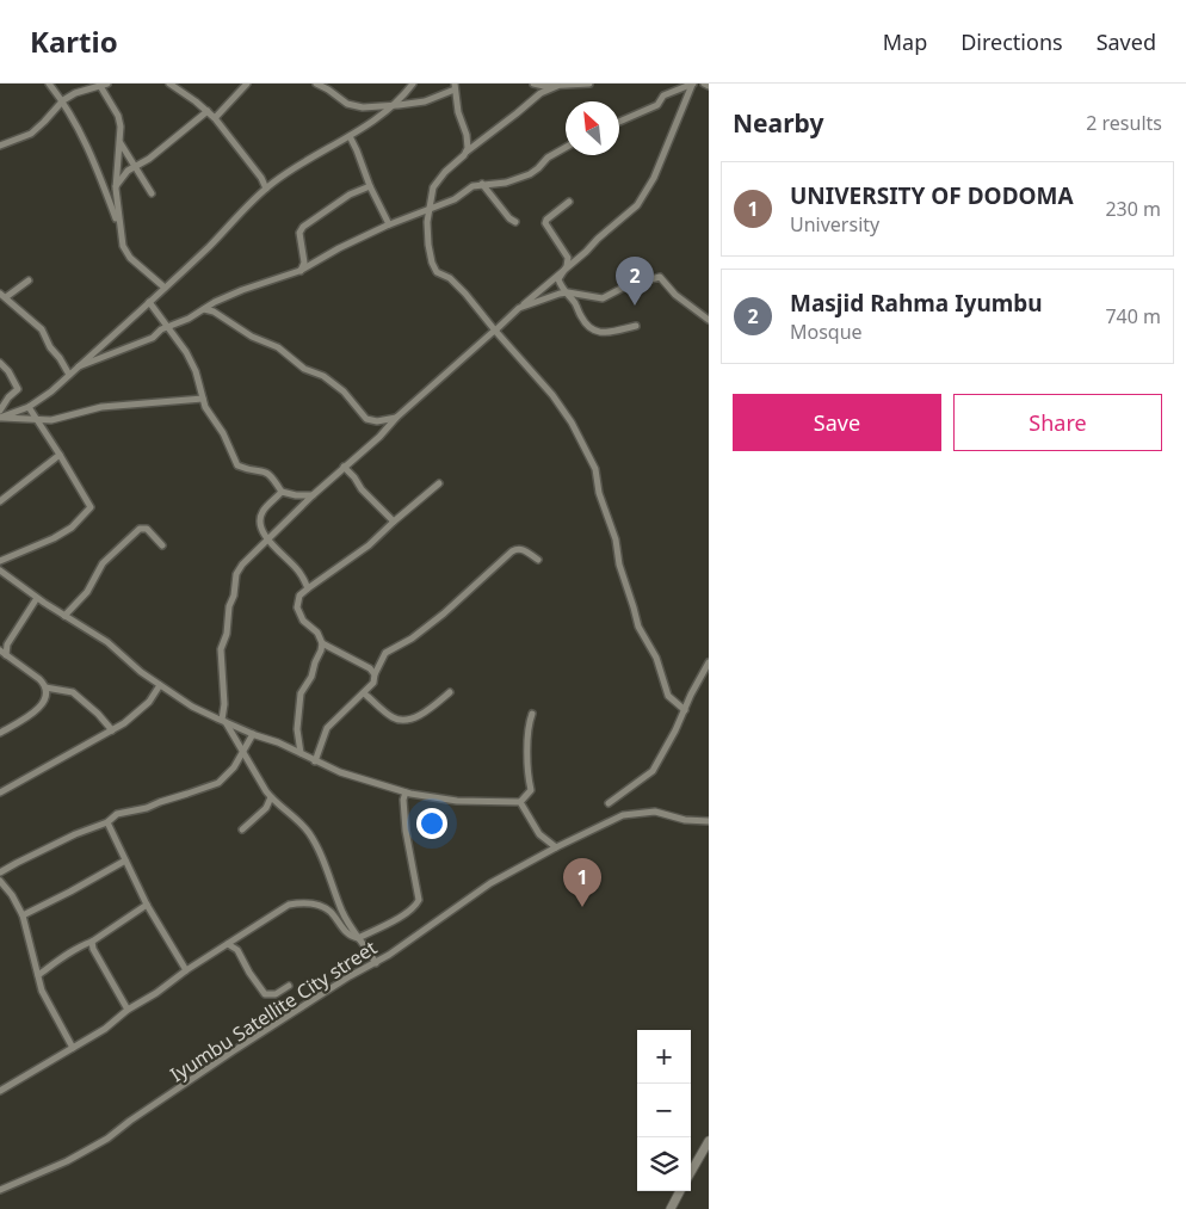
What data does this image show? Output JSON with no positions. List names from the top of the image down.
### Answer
{
  "streets": {
    "street": ["Iyumbu Satellite City street"]
  },
  "north": "top left",
  "page": {
    "header": "Kartio",
    "nav": ["Map", "Directions", "Saved"],
    "heading": ["Nearby", "2 results"],
    "list": [
      {
        "mark": "1",
        "name": "UNIVERSITY OF DODOMA",
        "note": "University",
        "value": "230 m"
      },
      {
        "mark": "2",
        "name": "Masjid Rahma Iyumbu",
        "note": "Mosque",
        "value": "740 m"
      }
    ],
    "pins": ["2", "1"],
    "buttons": ["Save", "Share"],
    "map_buttons": ["+", "−"]
  }
}
